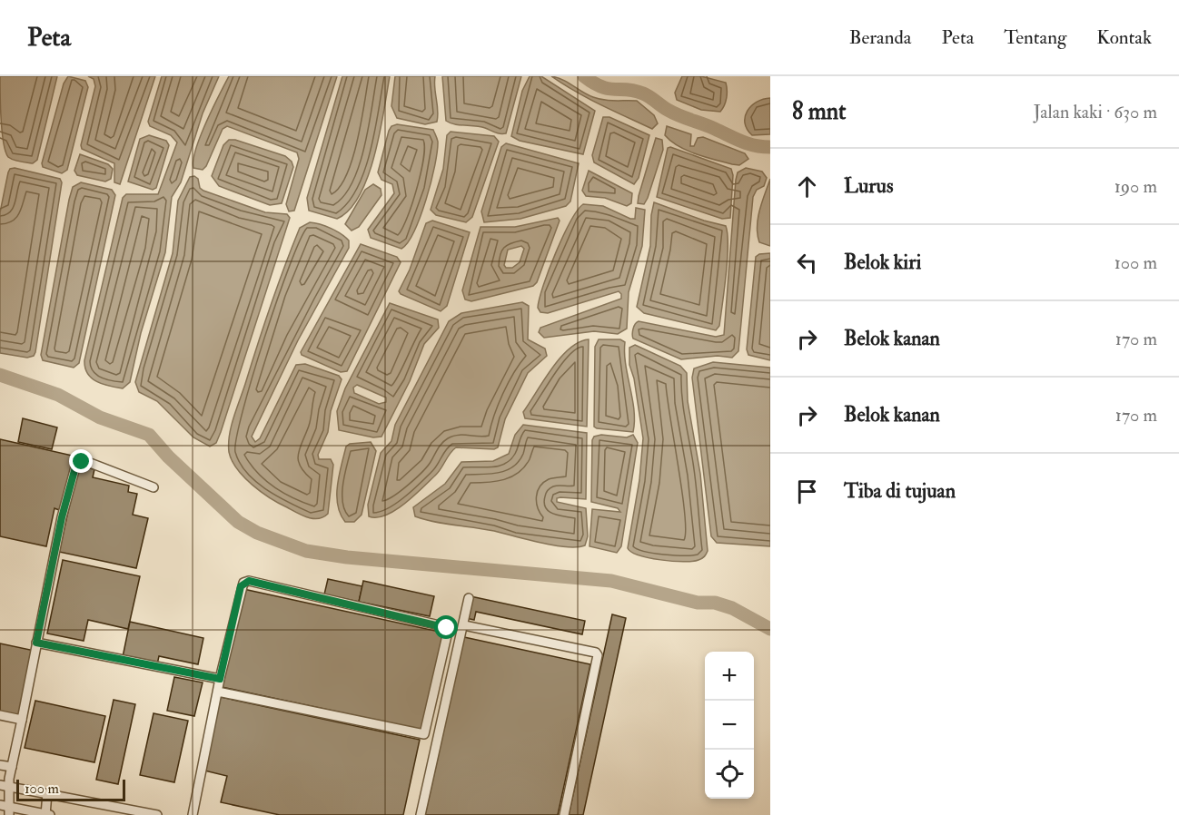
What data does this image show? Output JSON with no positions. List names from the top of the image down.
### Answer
{
  "scale_bar": "100 m",
  "page": {
    "header": "Peta",
    "nav": [
      "Beranda",
      "Peta",
      "Tentang",
      "Kontak"
    ],
    "heading": ["8 mnt", "Jalan kaki · 630 m"],
    "list": [
      ["Lurus", "190 m"],
      ["Belok kiri", "100 m"],
      ["Belok kanan", "170 m"],
      ["Belok kanan", "170 m"],
      "Tiba di tujuan"
    ],
    "map_buttons": ["+", "−"],
    "scale": "100 m"
  }
}
